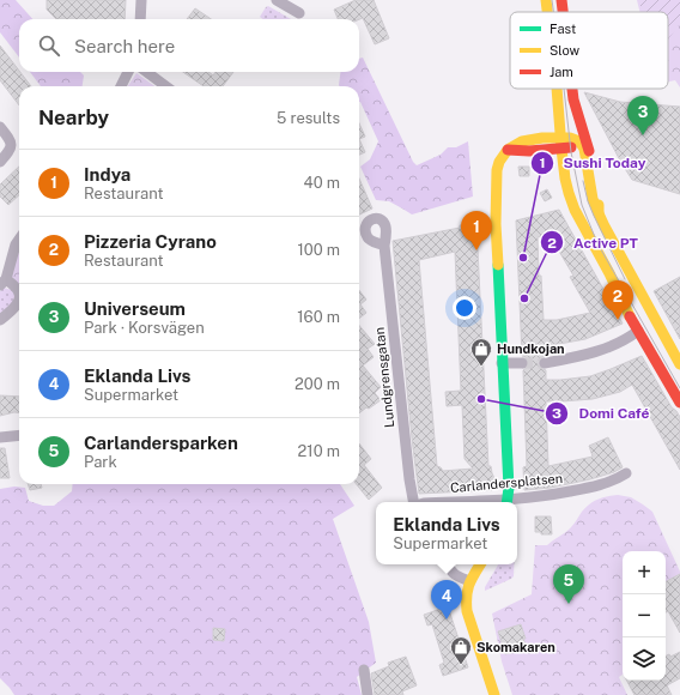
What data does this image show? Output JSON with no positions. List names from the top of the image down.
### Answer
{
  "streets": {
    "street": ["Lundgrensgatan", "Carlandersplatsen"]
  },
  "places": {
    "other": ["Sushi Today", "Active PT", "Domi Café"],
    "shop": ["Hundkojan", "Skomakaren"]
  },
  "legend": ["Fast", "Slow", "Jam"],
  "page": {
    "search": "Search here",
    "heading": ["Nearby", "5 results"],
    "pins": [
      "3",
      "1",
      "2",
      "5",
      "4"
    ],
    "list": [
      {
        "mark": "1",
        "name": "Indya",
        "note": "Restaurant",
        "value": "40 m"
      },
      {
        "mark": "2",
        "name": "Pizzeria Cyrano",
        "note": "Restaurant",
        "value": "100 m"
      },
      {
        "mark": "3",
        "name": "Universeum",
        "note": "Park · Korsvägen",
        "value": "160 m"
      },
      {
        "mark": "4",
        "name": "Eklanda Livs",
        "note": "Supermarket",
        "value": "200 m"
      },
      {
        "mark": "5",
        "name": "Carlandersparken",
        "note": "Park",
        "value": "210 m"
      }
    ],
    "popup": ["Eklanda Livs", "Supermarket"],
    "map_buttons": ["+", "−"]
  }
}
